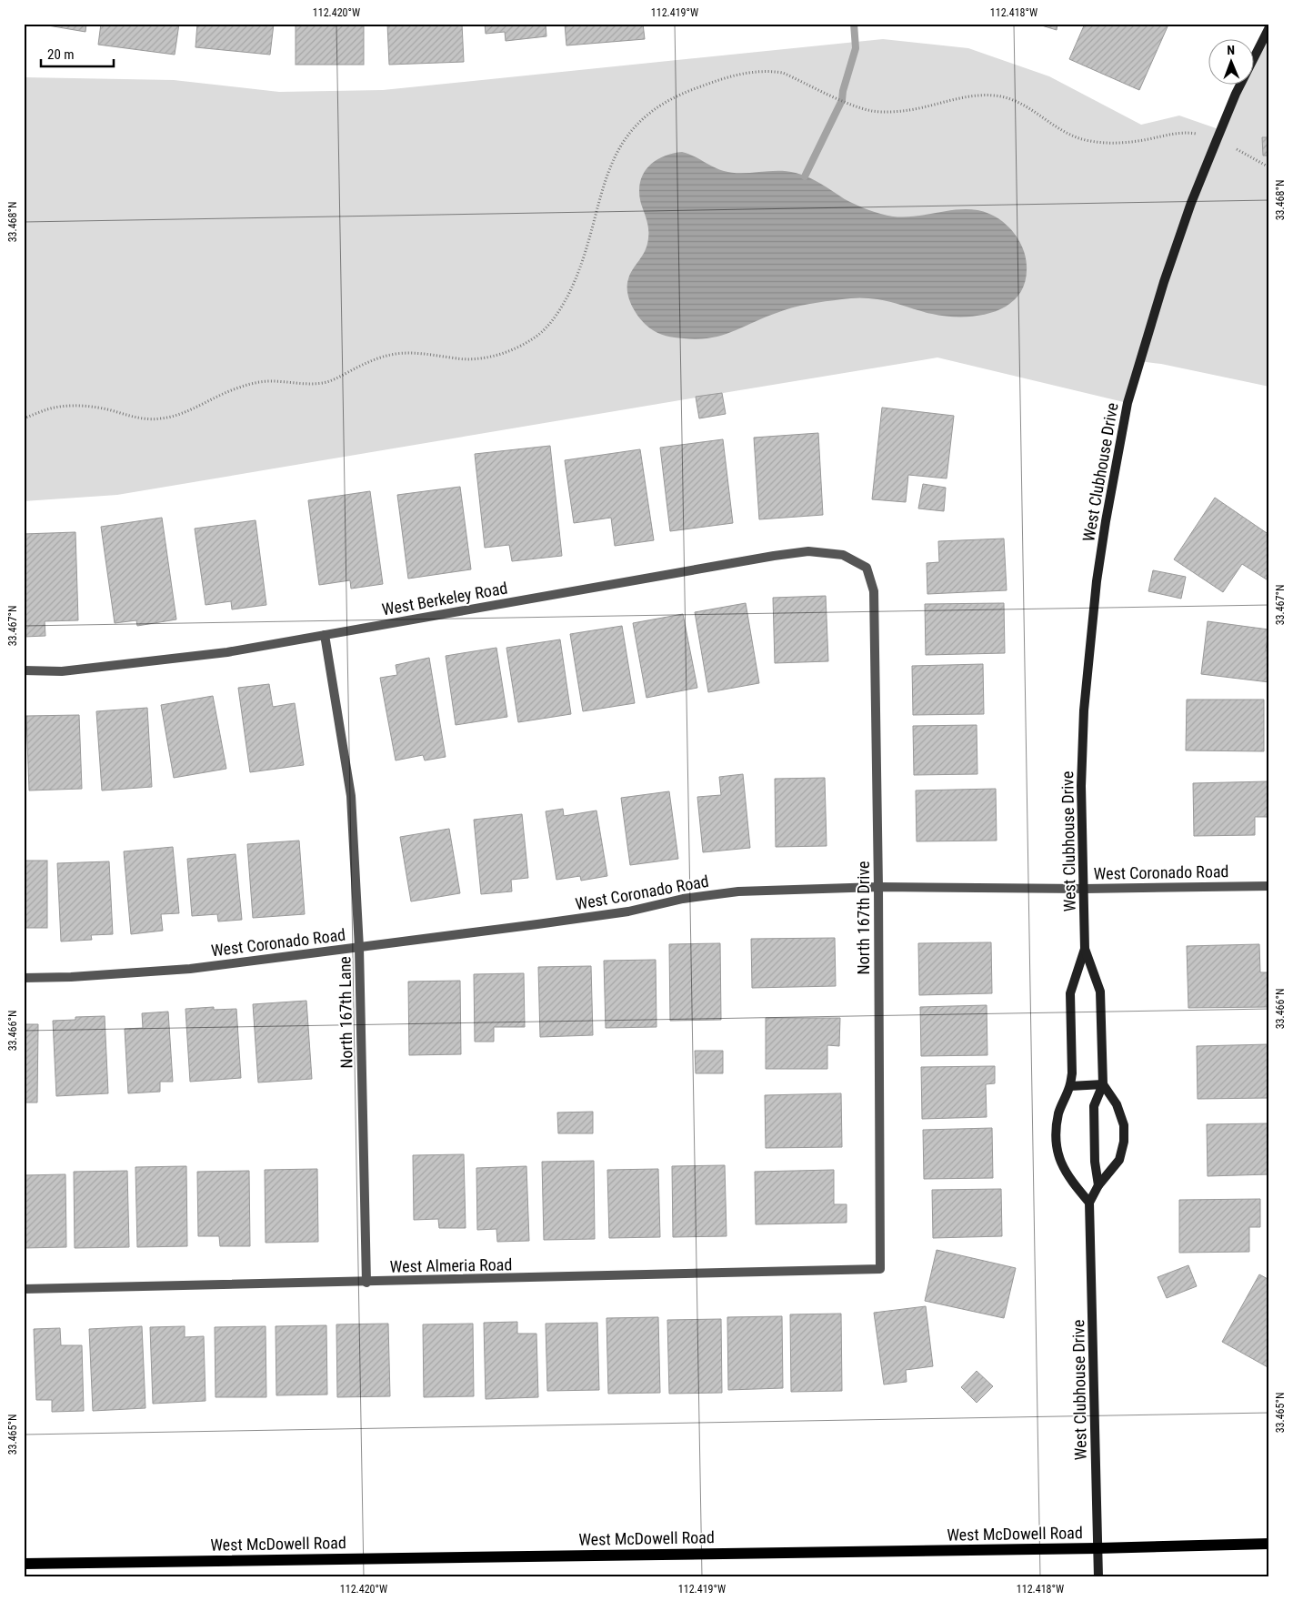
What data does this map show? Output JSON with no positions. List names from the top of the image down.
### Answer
{
  "streets": {
    "main road": ["West McDowell Road"],
    "street": [
      "West Clubhouse Drive",
      "West Berkeley Road",
      "West Coronado Road",
      "North 167th Drive",
      "North 167th Lane",
      "West Almeria Road"
    ]
  },
  "crossings": [
    ["West Clubhouse Drive", "West Coronado Road"],
    ["West Clubhouse Drive", "West McDowell Road"],
    ["West Berkeley Road", "North 167th Drive"],
    ["West Berkeley Road", "North 167th Lane"],
    ["West Coronado Road", "North 167th Drive"],
    ["West Coronado Road", "North 167th Lane"],
    ["North 167th Drive", "West Almeria Road"],
    ["North 167th Lane", "West Almeria Road"]
  ],
  "scale_bar": "20 m",
  "north": "top",
  "coordinates": [
    "112.420°W",
    "112.419°W",
    "112.418°W",
    "33.468°N",
    "33.467°N",
    "33.466°N",
    "33.465°N"
  ]
}
